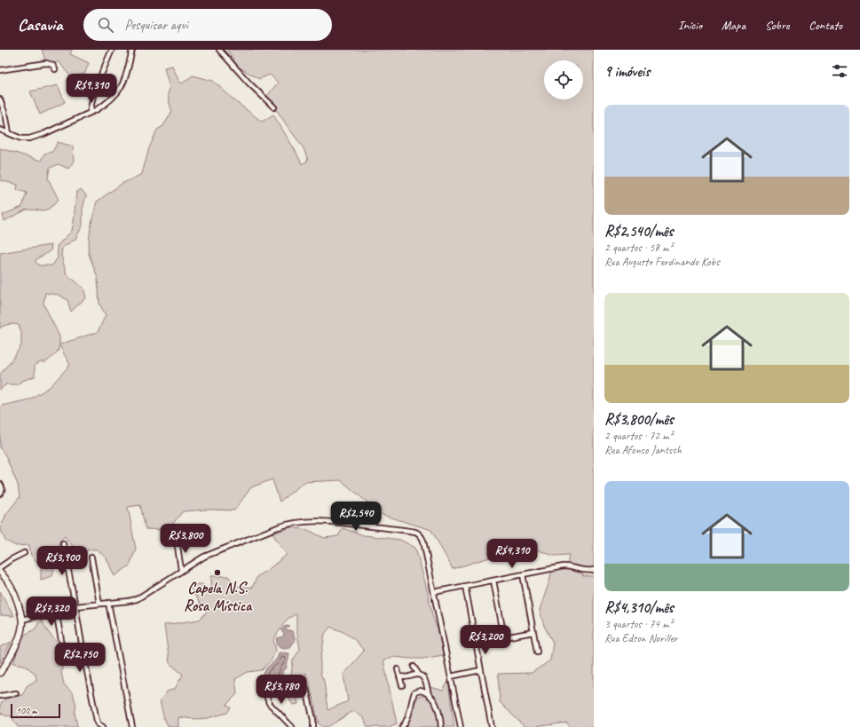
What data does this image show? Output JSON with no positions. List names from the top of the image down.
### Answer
{
  "places": ["Capela N.S. Rosa Mística"],
  "scale_bar": "100 m",
  "page": {
    "header": "Casavia",
    "search": "Pesquisar aqui",
    "nav": [
      "Início",
      "Mapa",
      "Sobre",
      "Contato"
    ],
    "heading": "9 imóveis",
    "price": [
      "R$9,310",
      "R$2,540",
      "R$3,800",
      "R$4,310",
      "R$3,900",
      "R$7,320",
      "R$3,200",
      "R$2,750",
      "R$3,780"
    ],
    "list": [
      {
        "name": "R$2,540/mês",
        "note": "2 quartos · 58 m² · Rua Augusto Ferdinando Kobs"
      },
      {
        "name": "R$3,800/mês",
        "note": "2 quartos · 72 m² · Rua Afonso Jantsch"
      },
      {
        "name": "R$4,310/mês",
        "note": "3 quartos · 74 m² · Rua Edson Noriller"
      }
    ],
    "scale": "100 m"
  }
}
